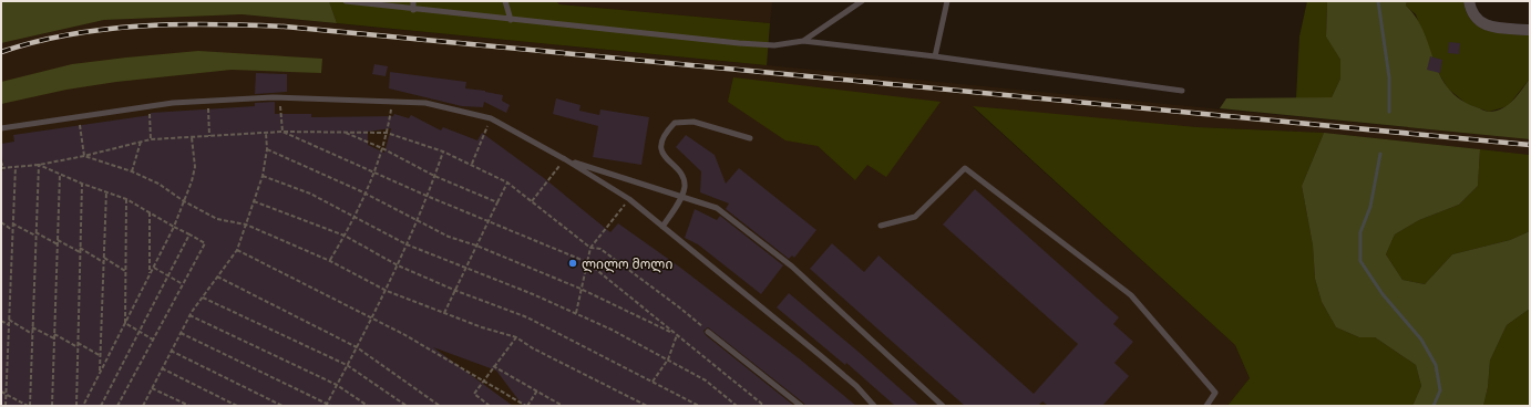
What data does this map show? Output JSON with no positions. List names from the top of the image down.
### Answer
{
  "places": ["ლილო მოლი"]
}
